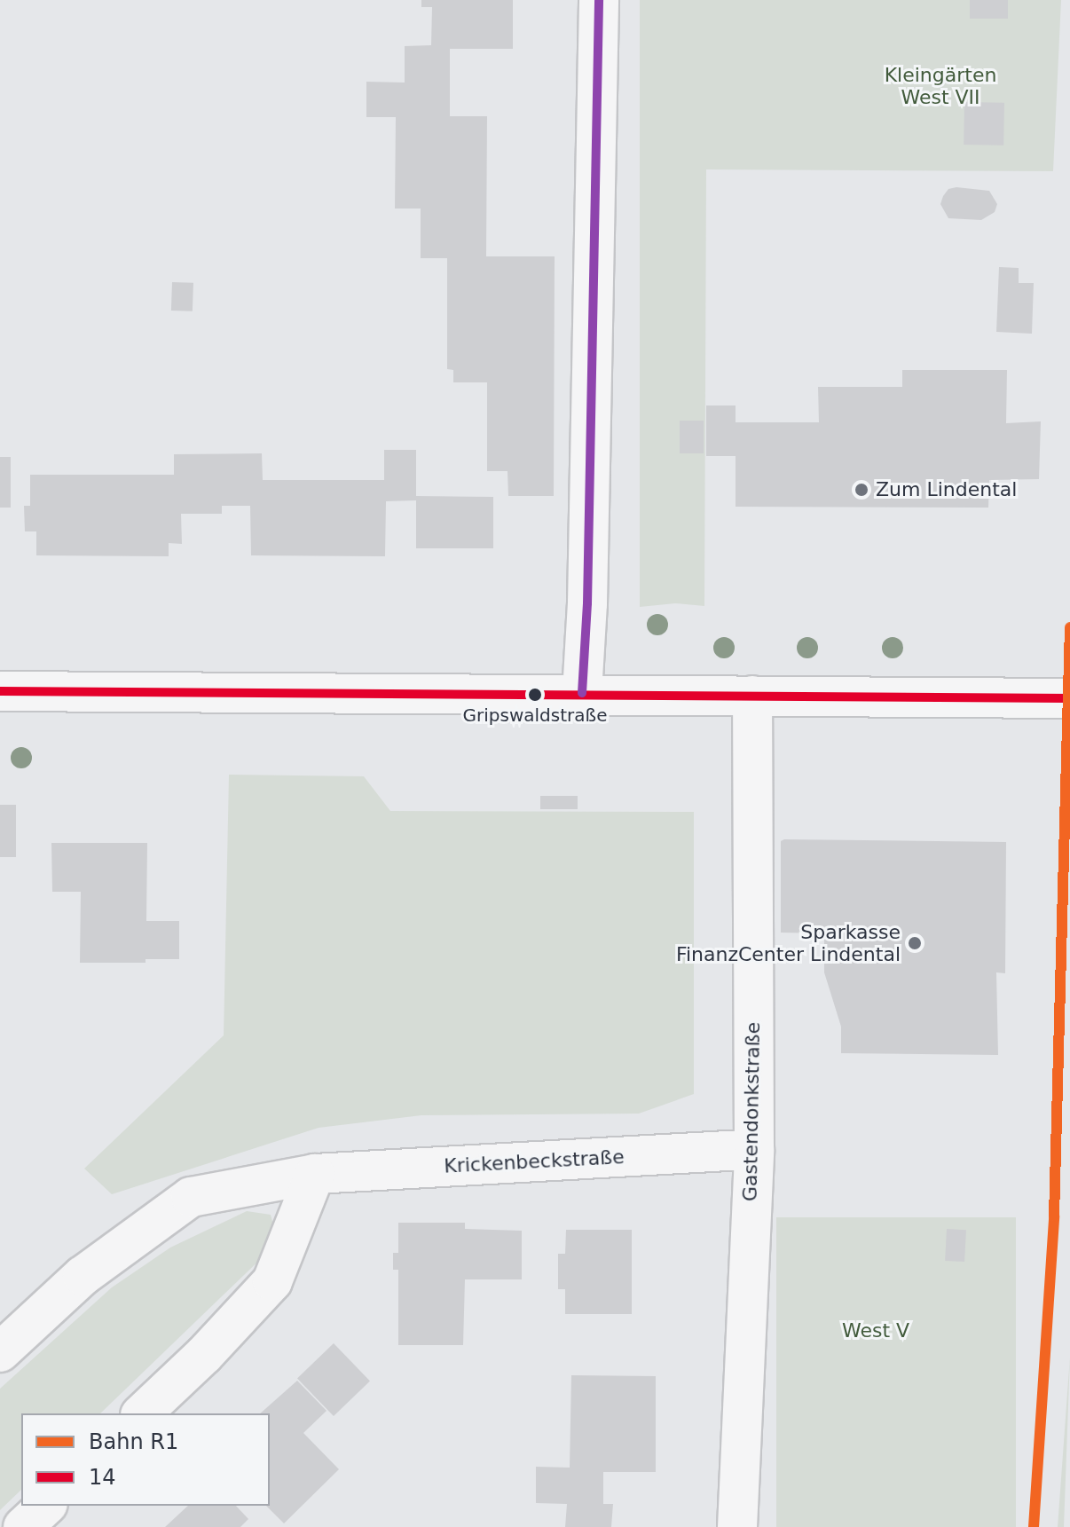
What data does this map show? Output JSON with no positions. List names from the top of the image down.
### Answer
{
  "streets": {
    "street": ["Gastendonkstraße", "Krickenbeckstraße"]
  },
  "crossings": [
    ["Gastendonkstraße", "Krickenbeckstraße"]
  ],
  "parks": ["Kleingärten West VII", "West V"],
  "places": ["Zum Lindental", "Gripswaldstraße", "Sparkasse FinanzCenter Lindental"],
  "lines": ["rail line R1", "transit line 14"],
  "legend": ["Bahn R1", "14"]
}
